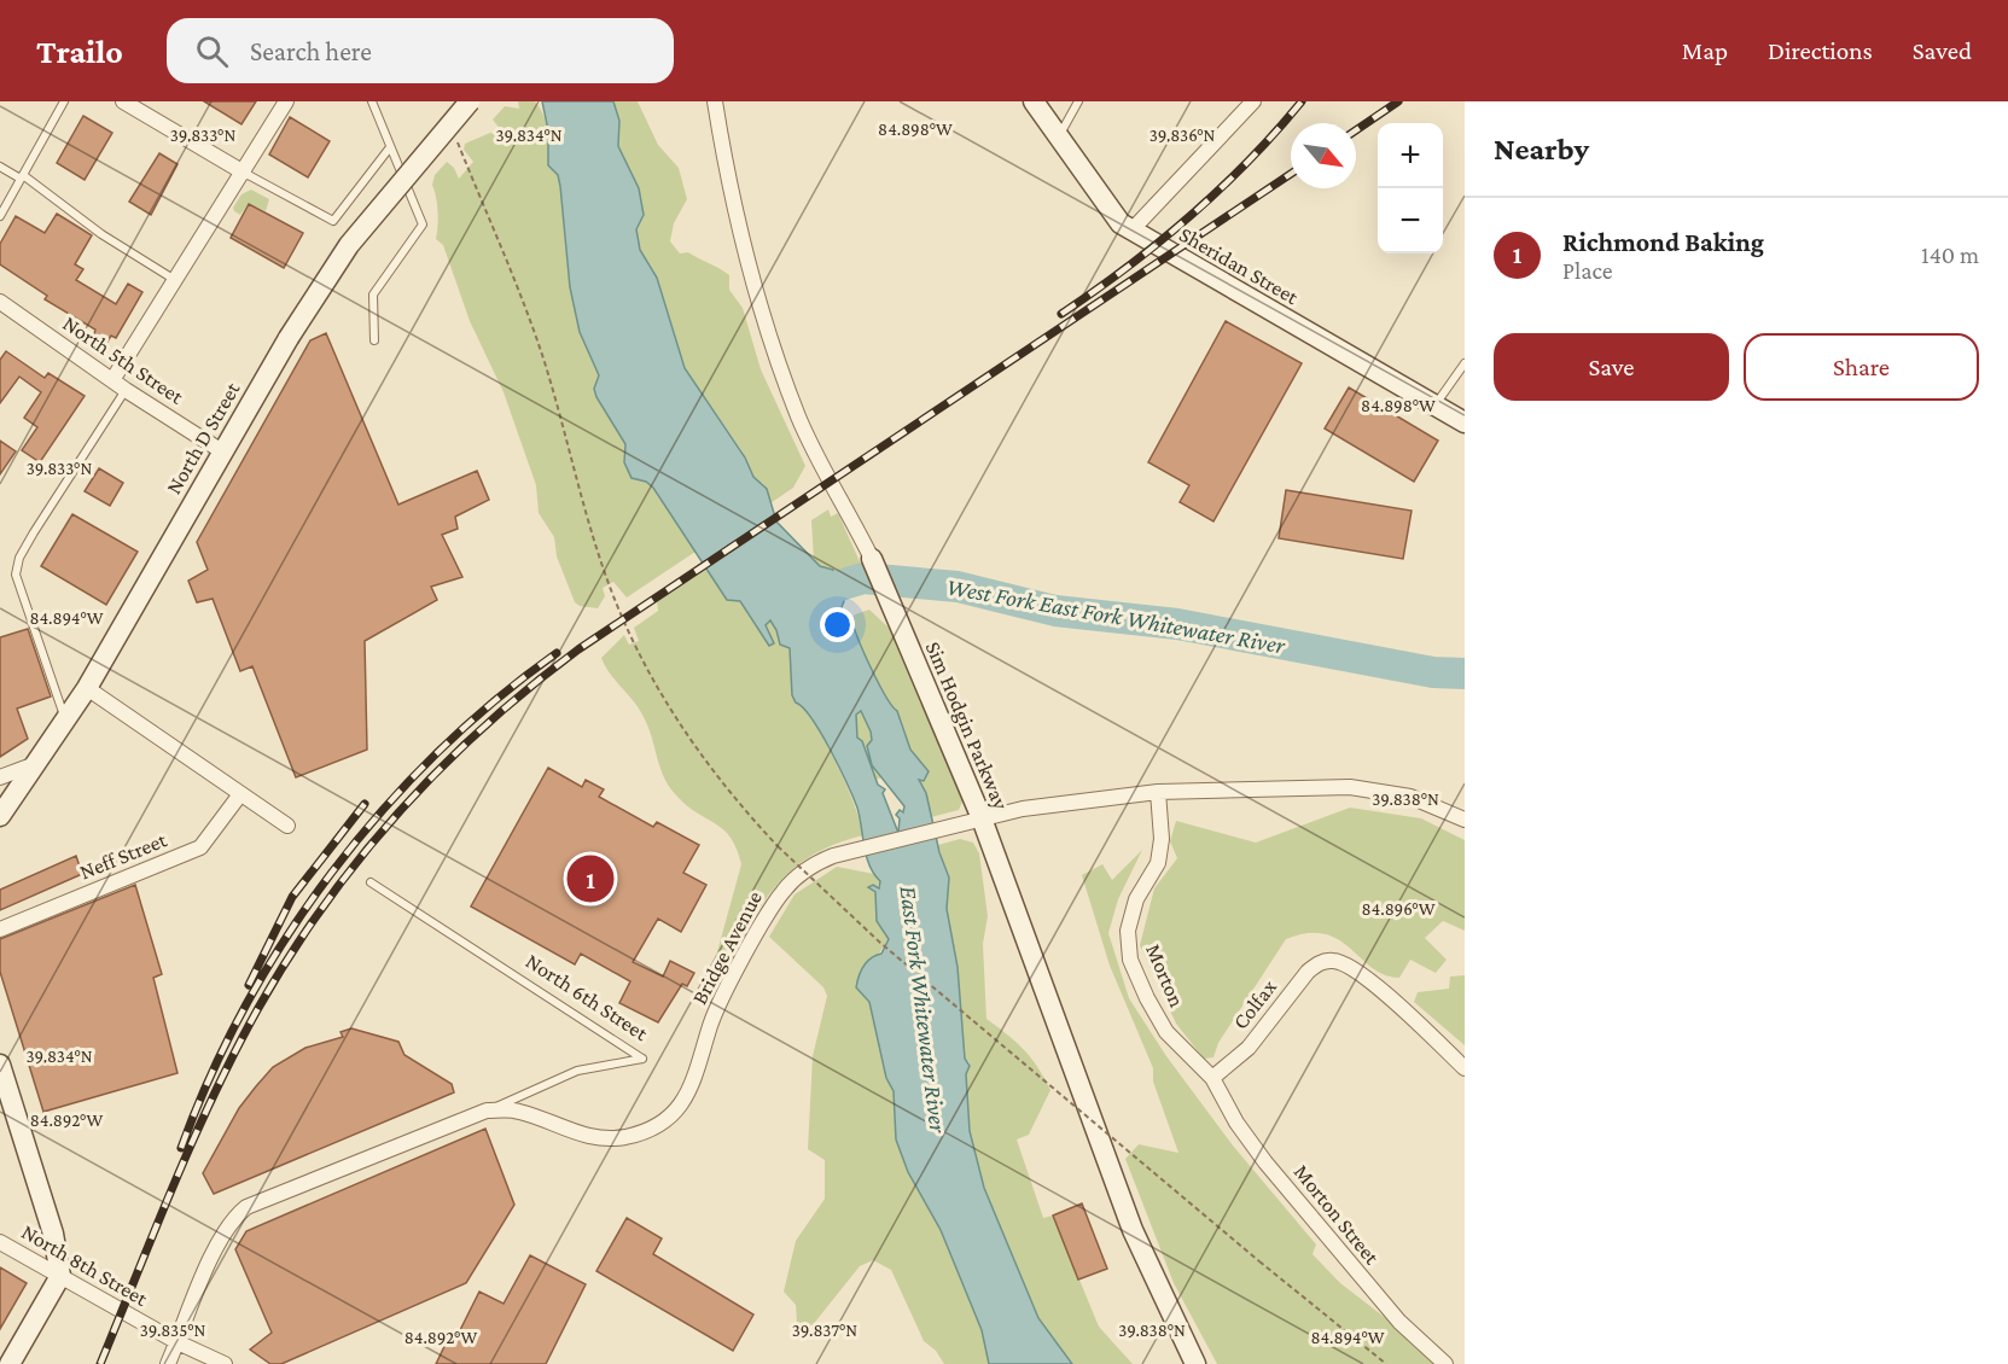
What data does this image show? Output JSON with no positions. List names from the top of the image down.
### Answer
{
  "streets": {
    "street": [
      "Sheridan Street",
      "North 5th Street",
      "North D Street",
      "Sim Hodgin Parkway",
      "Neff Street",
      "Bridge Avenue",
      "Morton",
      "Colfax",
      "Morton Street",
      "North 8th Street"
    ],
    "lane": ["North 6th Street"]
  },
  "crossings": [
    ["North 5th Street", "North D Street"],
    ["Sim Hodgin Parkway", "Bridge Avenue"],
    ["Bridge Avenue", "Morton"],
    ["Bridge Avenue", "North 6th Street"],
    ["Bridge Avenue", "North 8th Street"],
    ["Morton", "Colfax"],
    ["Morton", "Morton Street"],
    ["Colfax", "Morton Street"]
  ],
  "water": ["West Fork East Fork Whitewater River", "East Fork Whitewater River"],
  "north": "bottom right",
  "page": {
    "header": "Trailo",
    "search": "Search here",
    "nav": ["Map", "Directions", "Saved"],
    "heading": "Nearby",
    "map_buttons": ["+", "−"],
    "list": [
      {
        "mark": "1",
        "name": "Richmond Baking",
        "note": "Place",
        "value": "140 m"
      }
    ],
    "buttons": ["Save", "Share"],
    "pins": "1"
  },
  "coordinates": [
    "84.898°W",
    "39.833°N",
    "39.834°N",
    "39.836°N",
    "84.894°W",
    "39.838°N",
    "84.896°W",
    "84.892°W",
    "39.835°N",
    "39.837°N"
  ]
}
